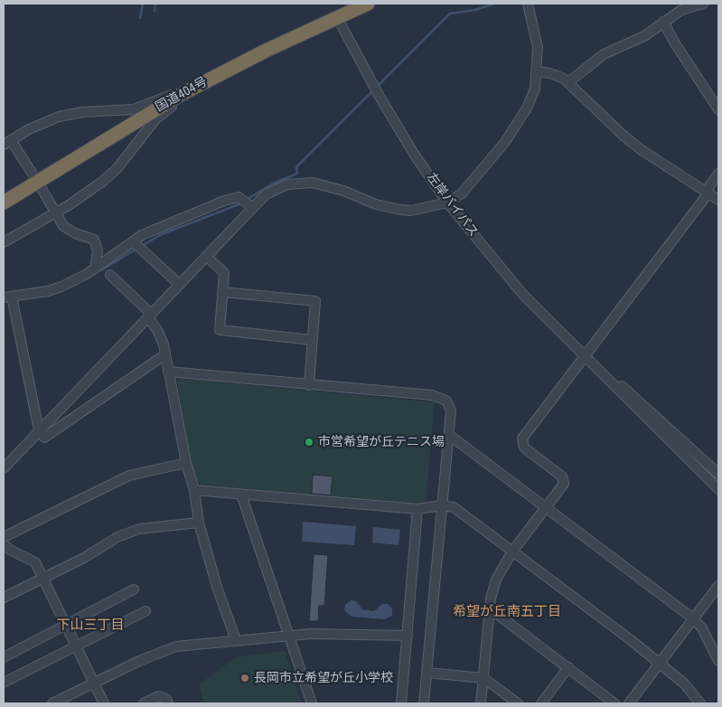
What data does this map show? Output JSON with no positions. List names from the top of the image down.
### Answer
{
  "streets": {
    "highway": ["国道404号"],
    "street": ["左岸バイパス"]
  },
  "crossings": [
    ["国道404号", "左岸バイパス"]
  ],
  "districts": ["希望が丘南五丁目", "下山三丁目"],
  "places": ["市営希望が丘テニス場", "長岡市立希望が丘小学校"]
}
